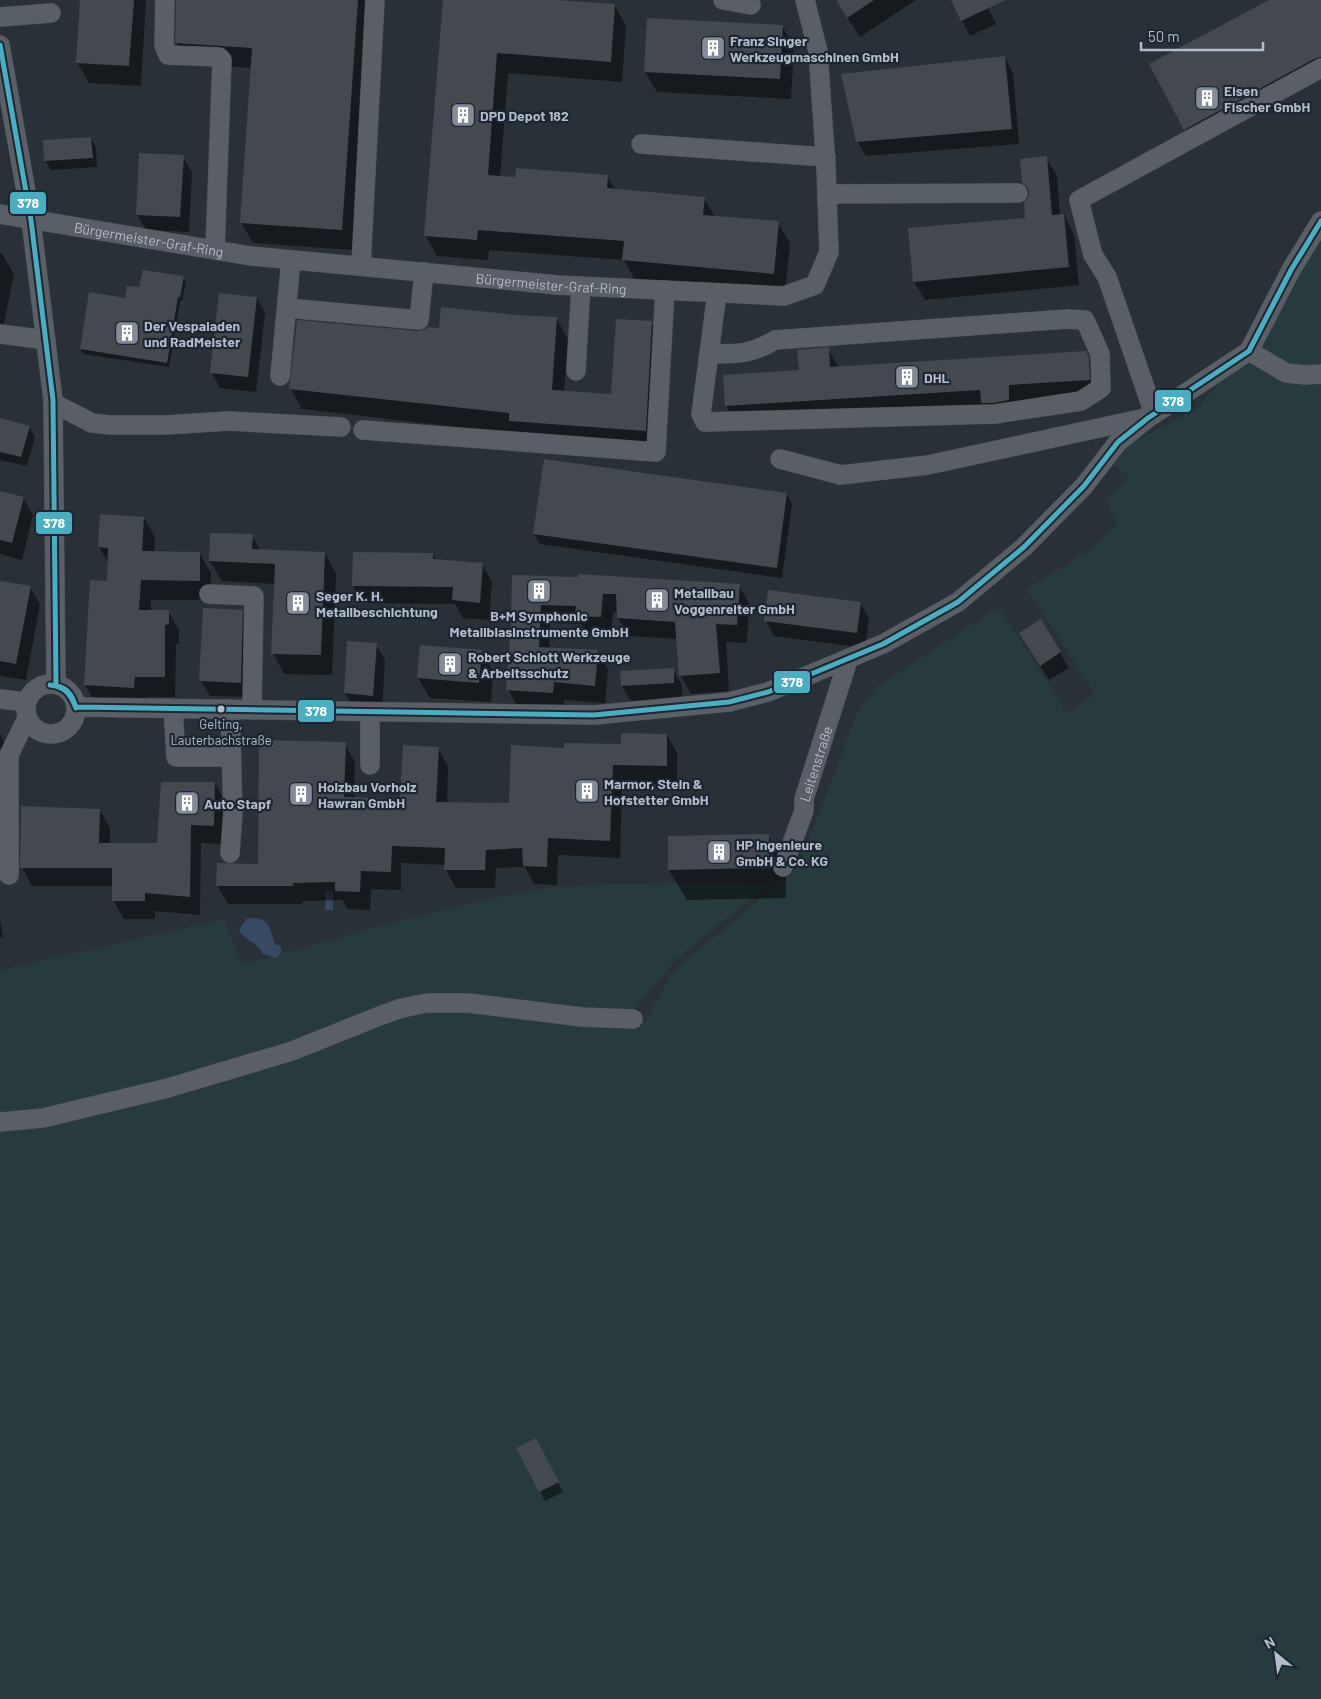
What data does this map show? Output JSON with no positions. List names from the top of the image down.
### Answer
{
  "streets": {
    "street": ["Bürgermeister-Graf-Ring", "Leitenstraße"]
  },
  "places": {
    "building": [
      "Franz Singer Werkzeugmaschinen GmbH",
      "Eisen Fischer GmbH",
      "DPD Depot 182",
      "Der Vespaladen und RadMeister",
      "DHL",
      "B+M Symphonic Metallblasinstrumente GmbH",
      "Metallbau Voggenreiter GmbH",
      "Seger K. H. Metallbeschichtung",
      "Robert Schlott Werkzeuge & Arbeitsschutz",
      "Marmor, Stein & Hofstetter GmbH",
      "Holzbau Vorholz Hawran GmbH",
      "Auto Stapf",
      "HP Ingenieure GmbH & Co. KG"
    ],
    "other": ["Gelting, Lauterbachstraße"]
  },
  "lines": ["transit line 378"],
  "scale_bar": "50 m",
  "north": "top left"
}
